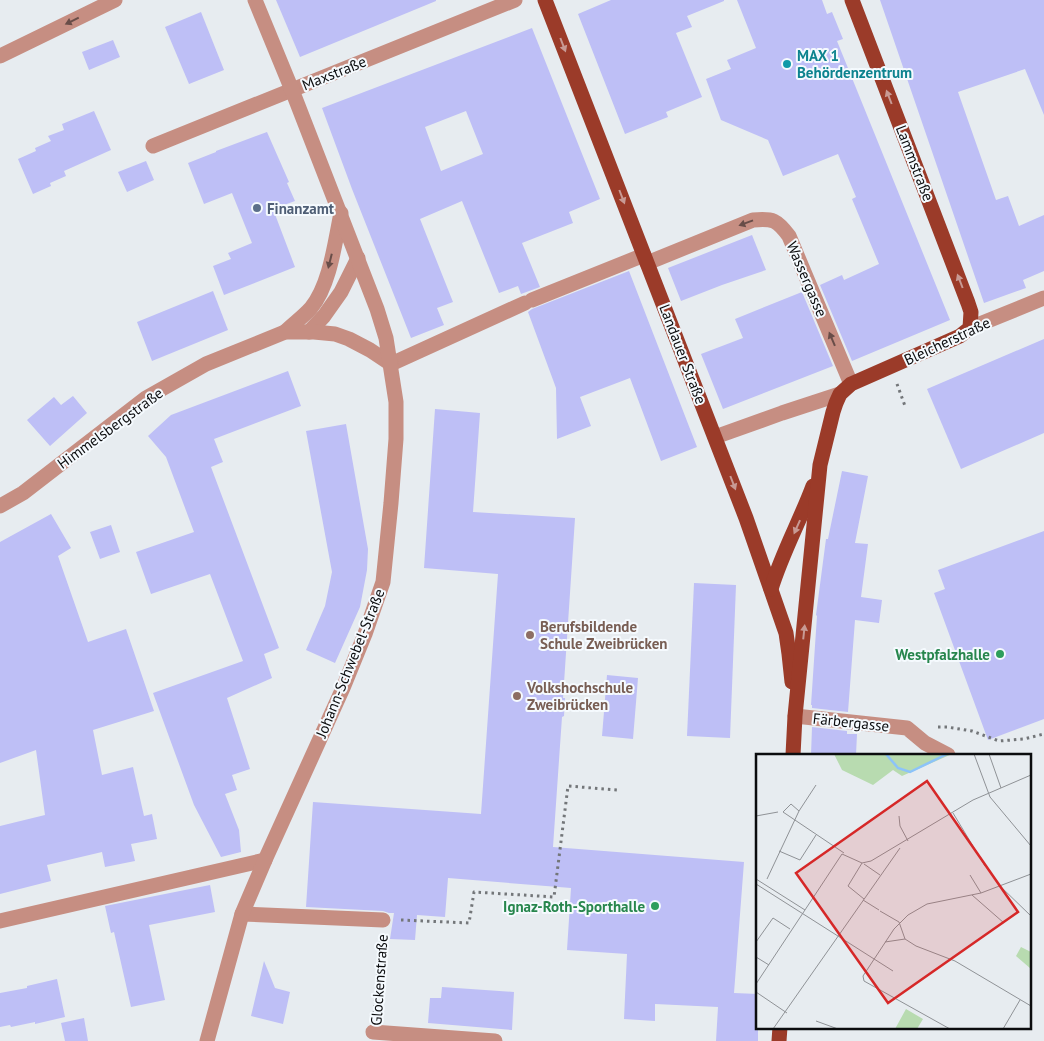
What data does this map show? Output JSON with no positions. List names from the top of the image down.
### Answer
{
  "streets": {
    "main road": ["Lammstraße", "Bleicherstraße", "Landauer Straße"],
    "street": [
      "Maxstraße",
      "Wassergasse",
      "Himmelsbergstraße",
      "Johann-Schwebel-Straße",
      "Färbergasse",
      "Glockenstraße"
    ]
  },
  "crossings": [
    ["Maxstraße", "Johann-Schwebel-Straße"],
    ["Lammstraße", "Bleicherstraße"],
    ["Wassergasse", "Bleicherstraße"],
    ["Wassergasse", "Landauer Straße"],
    ["Wassergasse", "Himmelsbergstraße"],
    ["Wassergasse", "Johann-Schwebel-Straße"],
    ["Bleicherstraße", "Landauer Straße"],
    ["Landauer Straße", "Färbergasse"],
    ["Himmelsbergstraße", "Johann-Schwebel-Straße"],
    ["Johann-Schwebel-Straße", "Glockenstraße"]
  ],
  "one_way": ["Lammstraße"],
  "places": [
    "MAX 1 Behördenzentrum",
    "Finanzamt",
    "Berufsbildende Schule Zweibrücken",
    "Westpfalzhalle",
    "Volkshochschule Zweibrücken",
    "Ignaz-Roth-Sporthalle"
  ]
}
